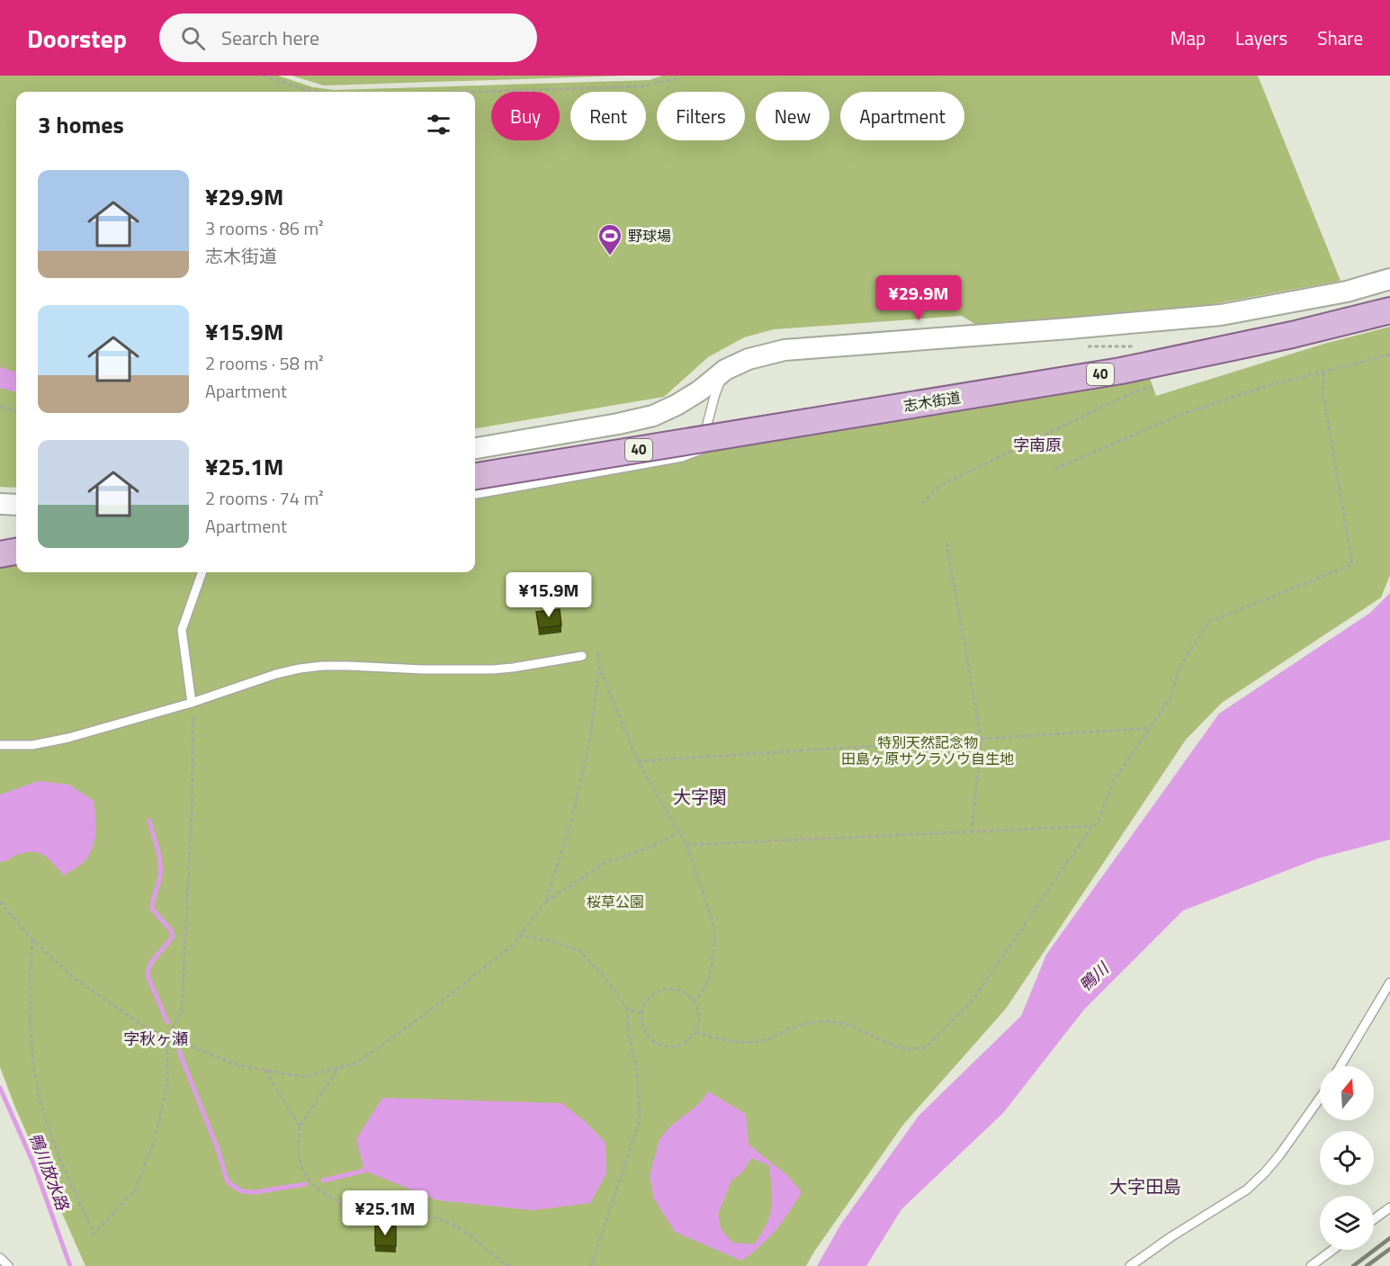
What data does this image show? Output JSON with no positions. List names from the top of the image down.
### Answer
{
  "streets": {
    "main road": ["40", "志木街道"]
  },
  "districts": [
    "字南原",
    "大字関",
    "字秋ヶ瀬",
    "大字田島"
  ],
  "water": ["鴨川", "鴨川放水路"],
  "parks": ["特別天然記念物 田島ヶ原サクラソウ自生地", "桜草公園"],
  "places": {
    "sports": ["野球場"]
  },
  "north": "top",
  "page": {
    "header": "Doorstep",
    "search": "Search here",
    "nav": ["Map", "Layers", "Share"],
    "chip": [
      "Buy",
      "Rent",
      "Filters",
      "New",
      "Apartment"
    ],
    "heading": "3 homes",
    "list": [
      {
        "name": "¥29.9M",
        "note": "3 rooms · 86 m² · 志木街道"
      },
      {
        "name": "¥15.9M",
        "note": "2 rooms · 58 m² · Apartment"
      },
      {
        "name": "¥25.1M",
        "note": "2 rooms · 74 m² · Apartment"
      }
    ],
    "price": ["¥29.9M", "¥15.9M", "¥25.1M"]
  }
}
